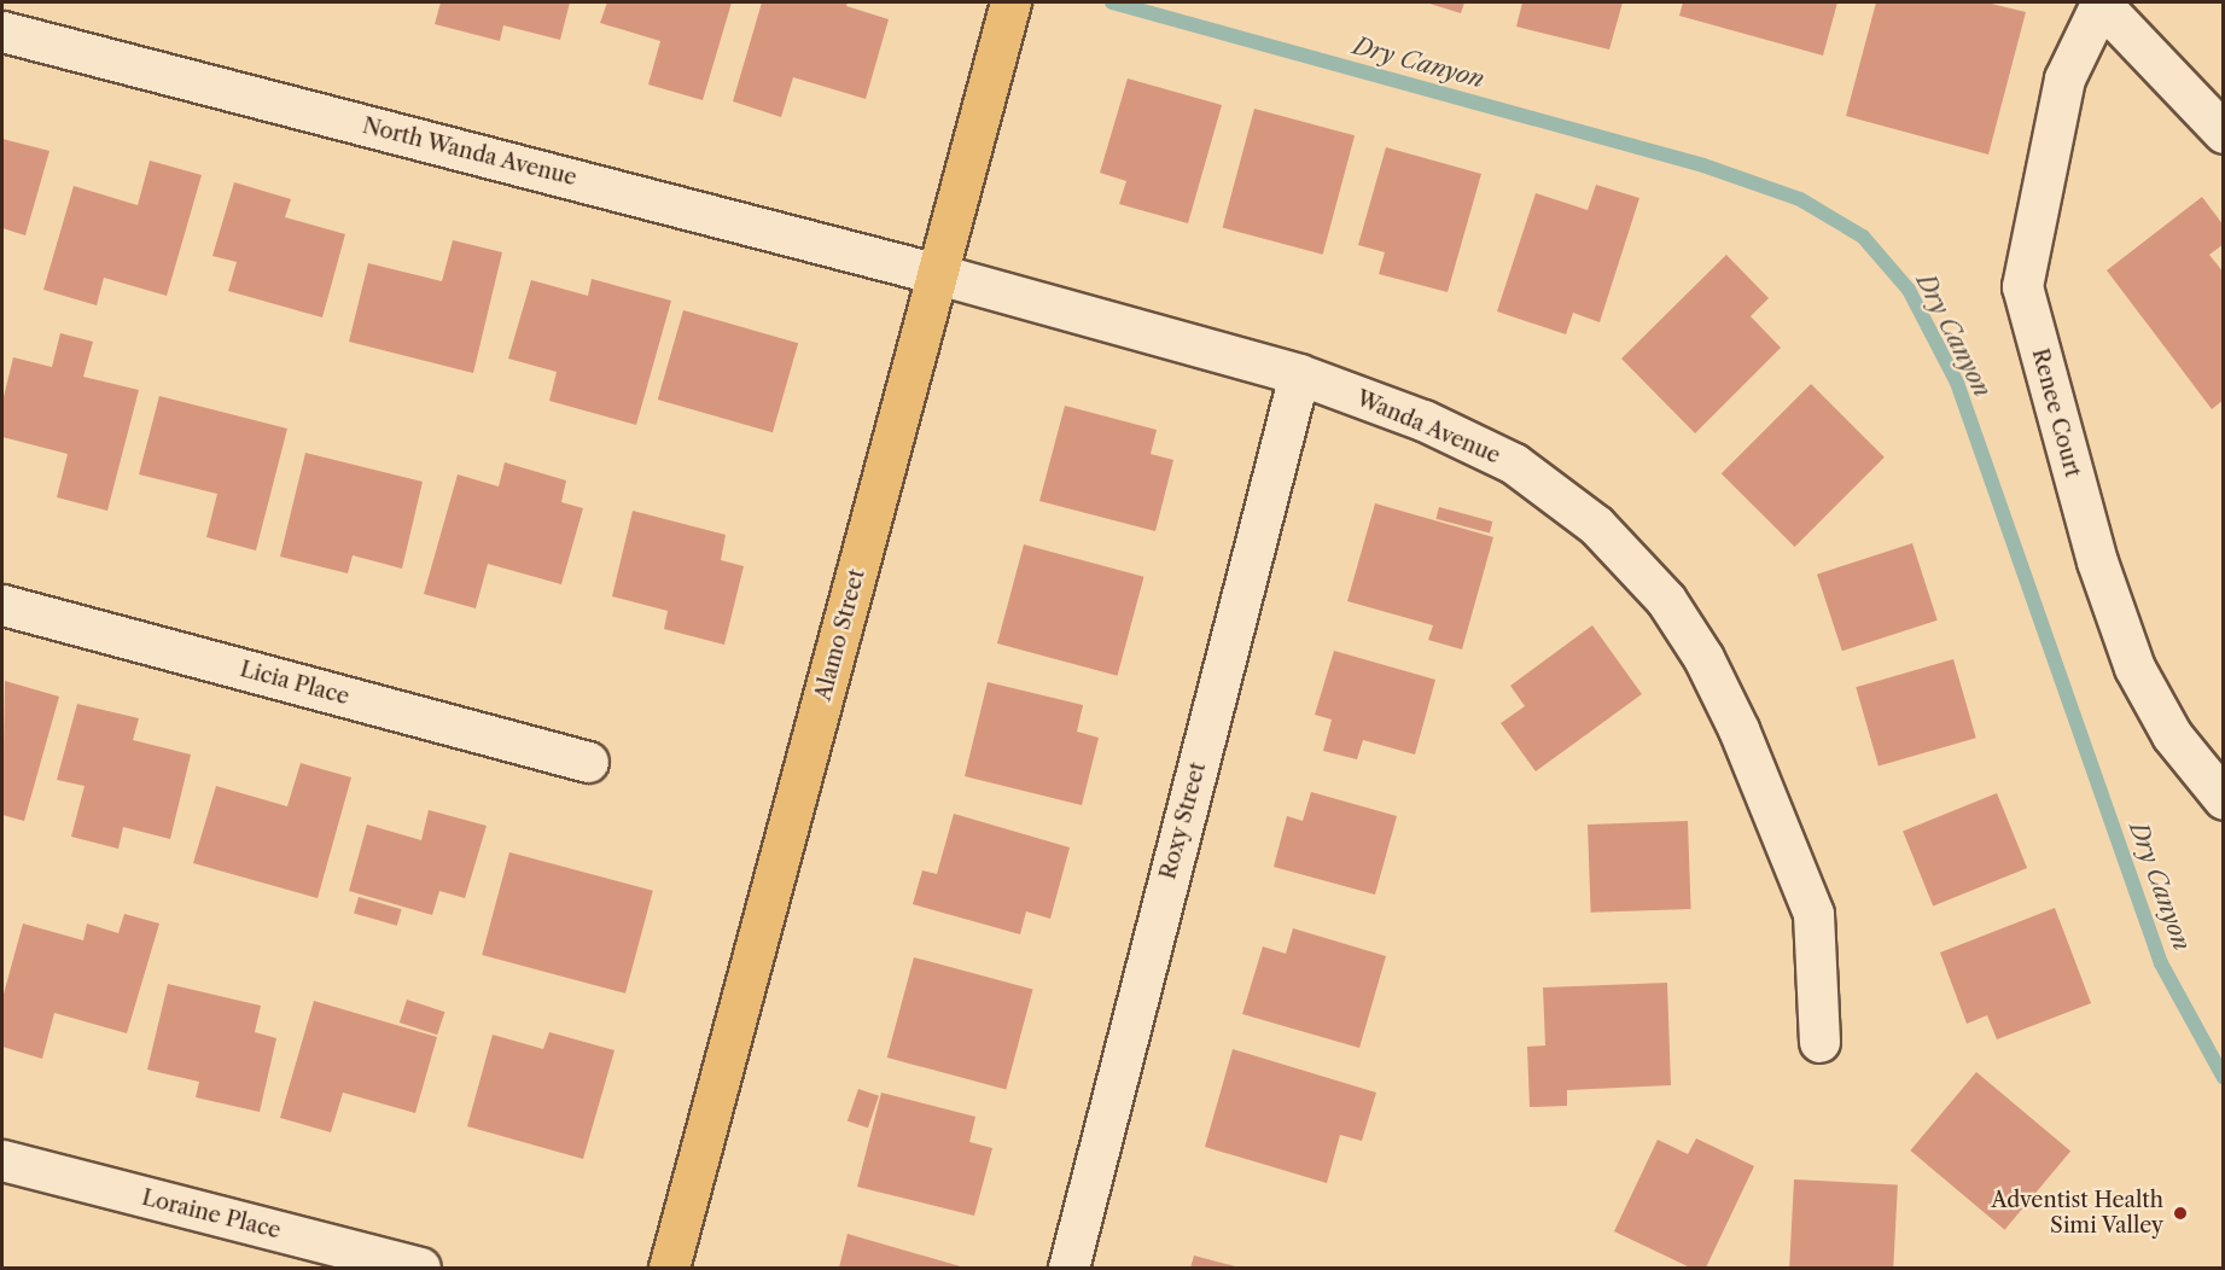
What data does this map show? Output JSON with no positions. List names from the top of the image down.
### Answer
{
  "streets": {
    "main road": ["Alamo Street"],
    "street": [
      "North Wanda Avenue",
      "Renee Court",
      "Wanda Avenue",
      "Licia Place",
      "Roxy Street",
      "Loraine Place"
    ]
  },
  "crossings": [
    ["North Wanda Avenue", "Wanda Avenue"],
    ["North Wanda Avenue", "Alamo Street"],
    ["Wanda Avenue", "Alamo Street"],
    ["Wanda Avenue", "Roxy Street"]
  ],
  "water": ["Dry Canyon"],
  "places": ["Adventist Health Simi Valley"]
}
